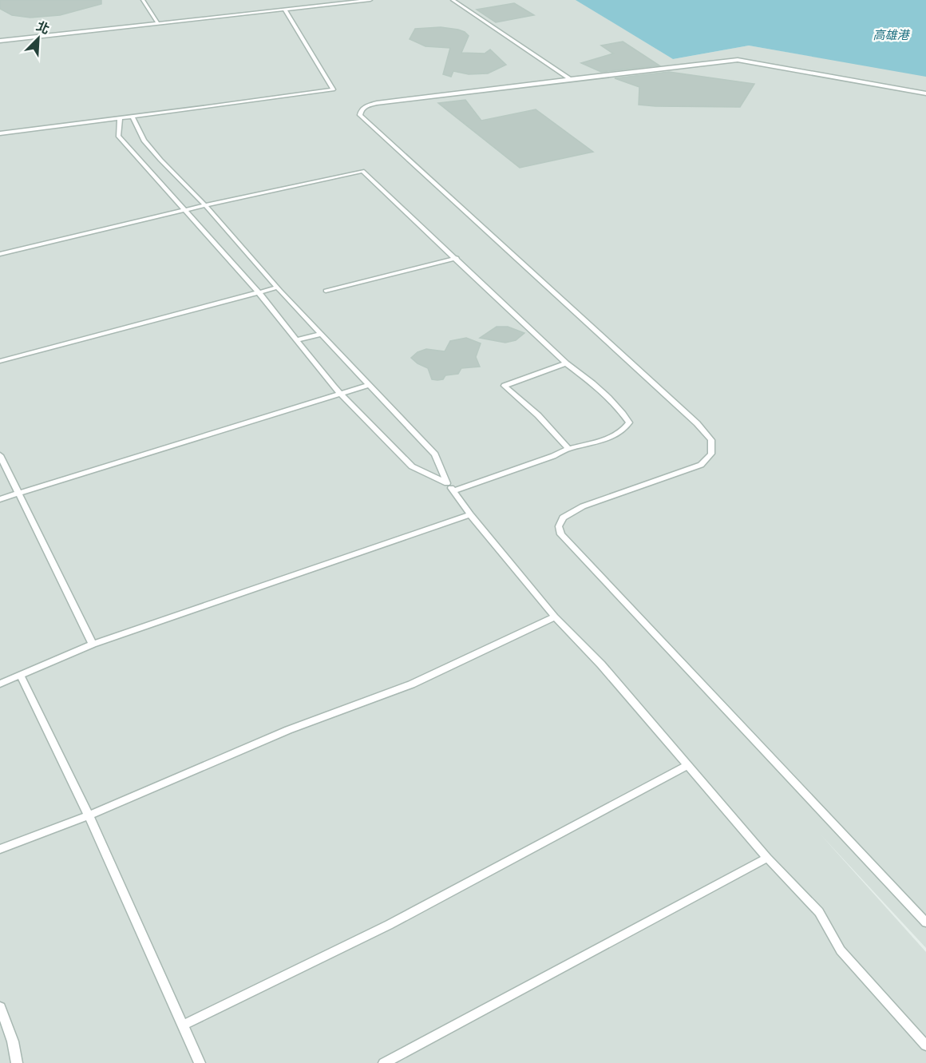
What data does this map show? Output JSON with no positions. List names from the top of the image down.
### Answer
{
  "water": ["高雄港"],
  "north": "top right"
}
